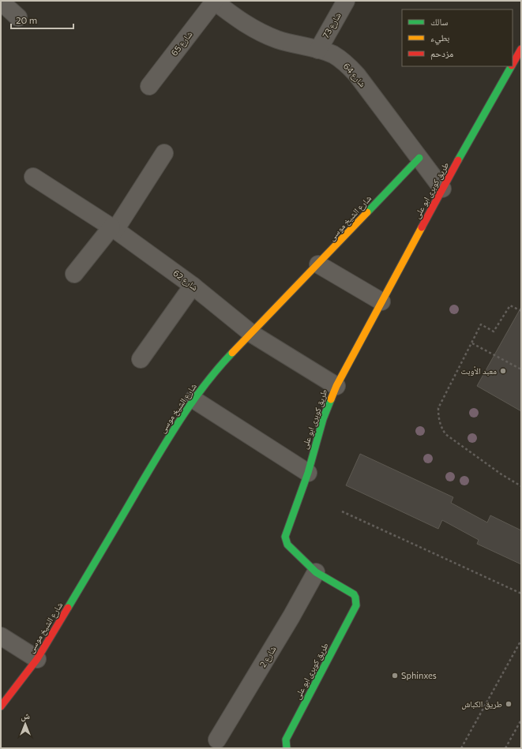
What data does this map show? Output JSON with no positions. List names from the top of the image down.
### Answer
{
  "streets": {
    "street": [
      "شارع 73",
      "شارع 65",
      "شارع 64",
      "طريق كوبرى ابو على",
      "شارع الشيخ موسى",
      "شارع 62",
      "شارع 2"
    ]
  },
  "crossings": [
    ["شارع 73", "شارع 64"],
    ["شارع 65", "شارع 64"],
    ["شارع 64", "طريق كوبرى ابو على"],
    ["شارع 64", "شارع الشيخ موسى"],
    ["طريق كوبرى ابو على", "شارع 62"],
    ["طريق كوبرى ابو على", "شارع 2"],
    ["شارع الشيخ موسى", "شارع 62"]
  ],
  "places": ["معبد الأوبت", "Sphinxes", "طريق الكباش"],
  "legend": ["سالك", "بطيء", "مزدحم"],
  "scale_bar": "20 m",
  "north": "top"
}
